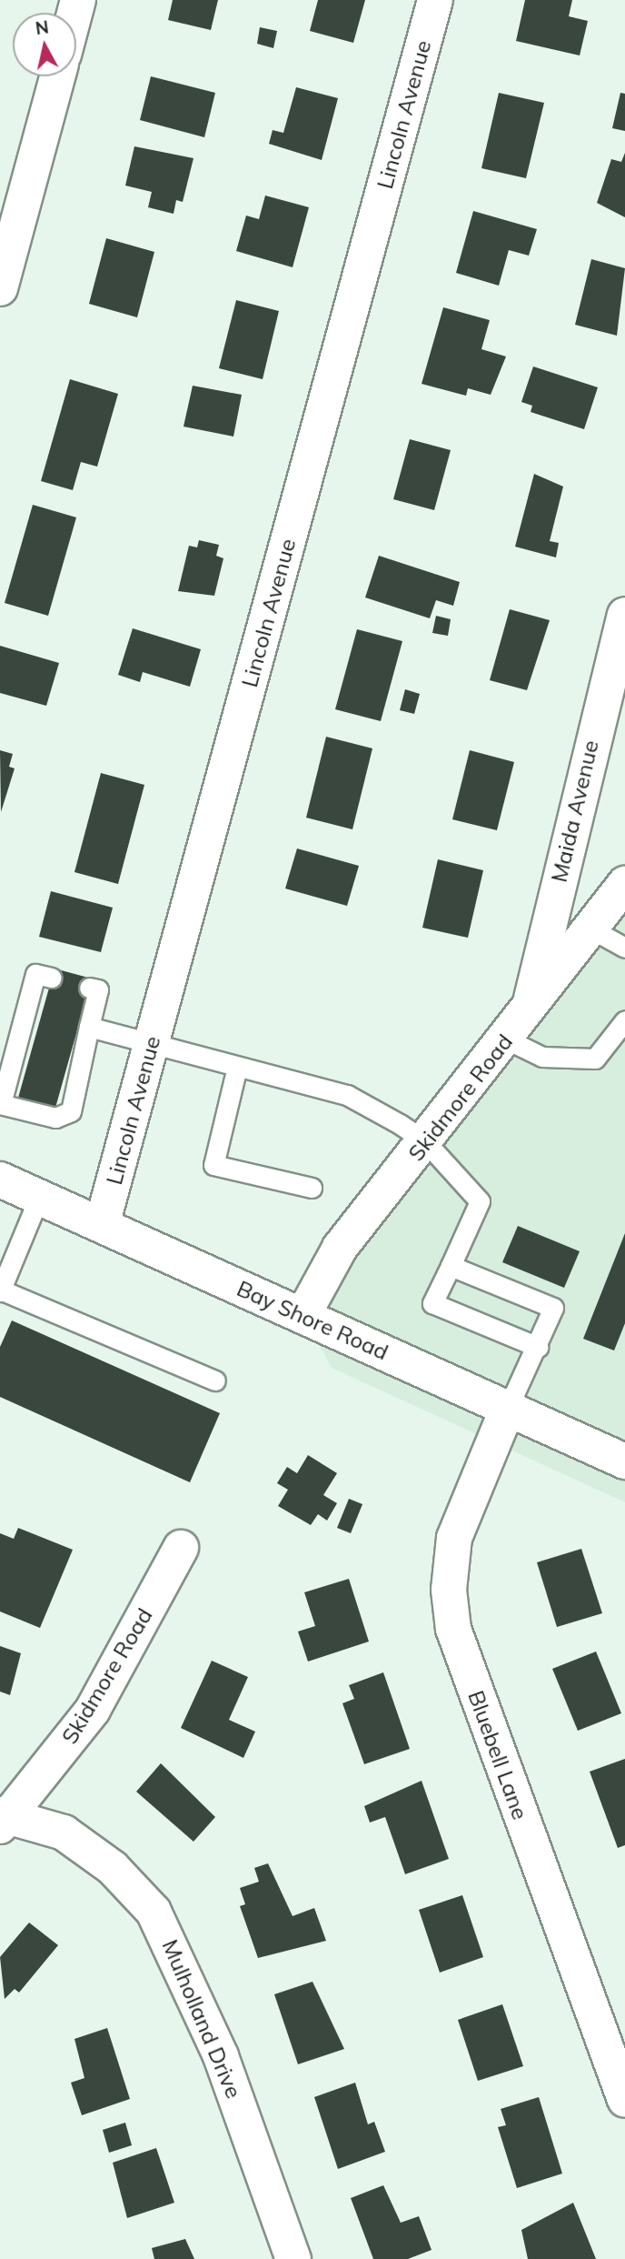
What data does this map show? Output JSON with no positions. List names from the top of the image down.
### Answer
{
  "streets": {
    "street": [
      "Lincoln Avenue",
      "Maida Avenue",
      "Skidmore Road",
      "Bay Shore Road",
      "Bluebell Lane",
      "Mulholland Drive"
    ]
  },
  "crossings": [
    ["Lincoln Avenue", "Bay Shore Road"],
    ["Maida Avenue", "Skidmore Road"],
    ["Skidmore Road", "Bay Shore Road"],
    ["Skidmore Road", "Mulholland Drive"],
    ["Bay Shore Road", "Bluebell Lane"]
  ],
  "north": "top"
}
